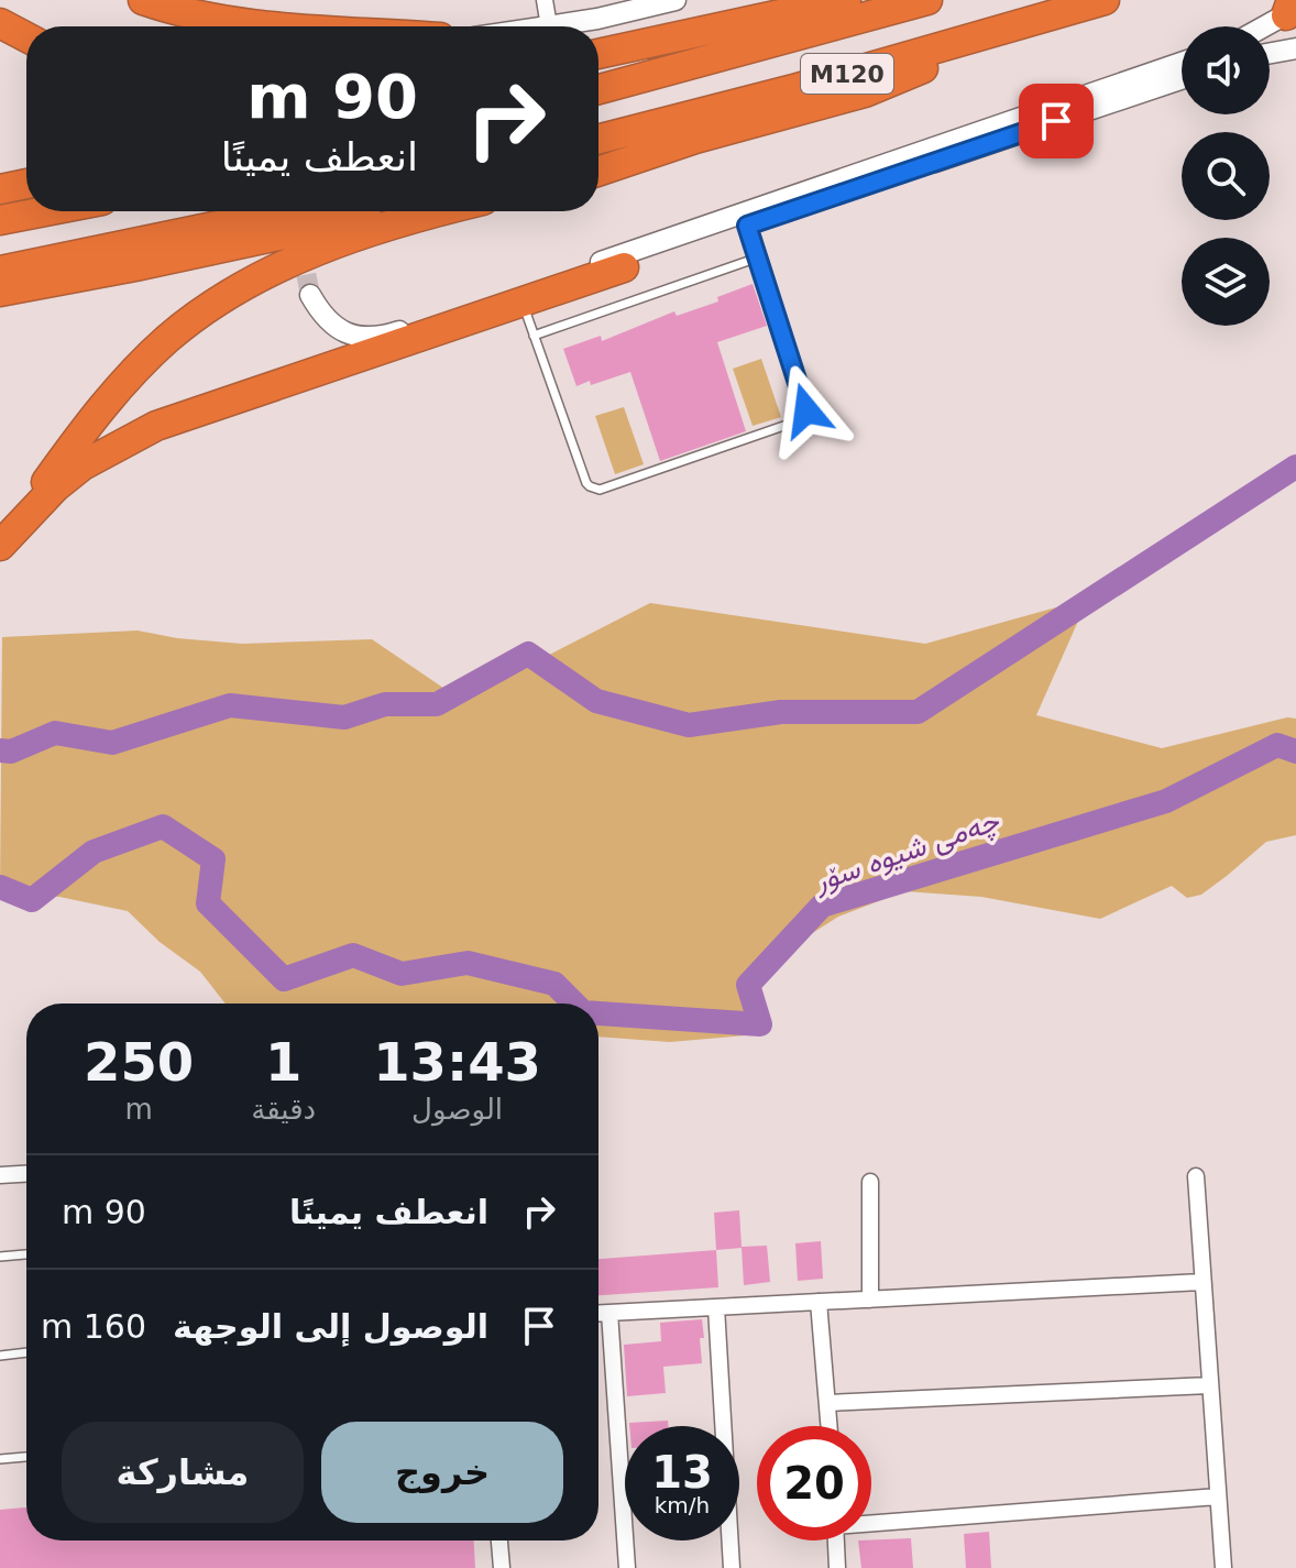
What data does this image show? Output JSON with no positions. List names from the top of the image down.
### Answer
{
  "streets": {
    "highway": ["M120"]
  },
  "water": ["چەمی شیوە سۆر"],
  "page": {
    "turn": ["90 m", "انعطف يمينًا"],
    "eta": [
      "13:43",
      "الوصول",
      "1",
      "دقيقة",
      "250",
      "m"
    ],
    "list": [
      {
        "name": "انعطف يمينًا",
        "value": "90 m"
      },
      {
        "name": "الوصول إلى الوجهة",
        "value": "160 m"
      }
    ],
    "buttons": ["خروج", "مشاركة"],
    "speed": "13 km/h",
    "limit": "20"
  }
}
